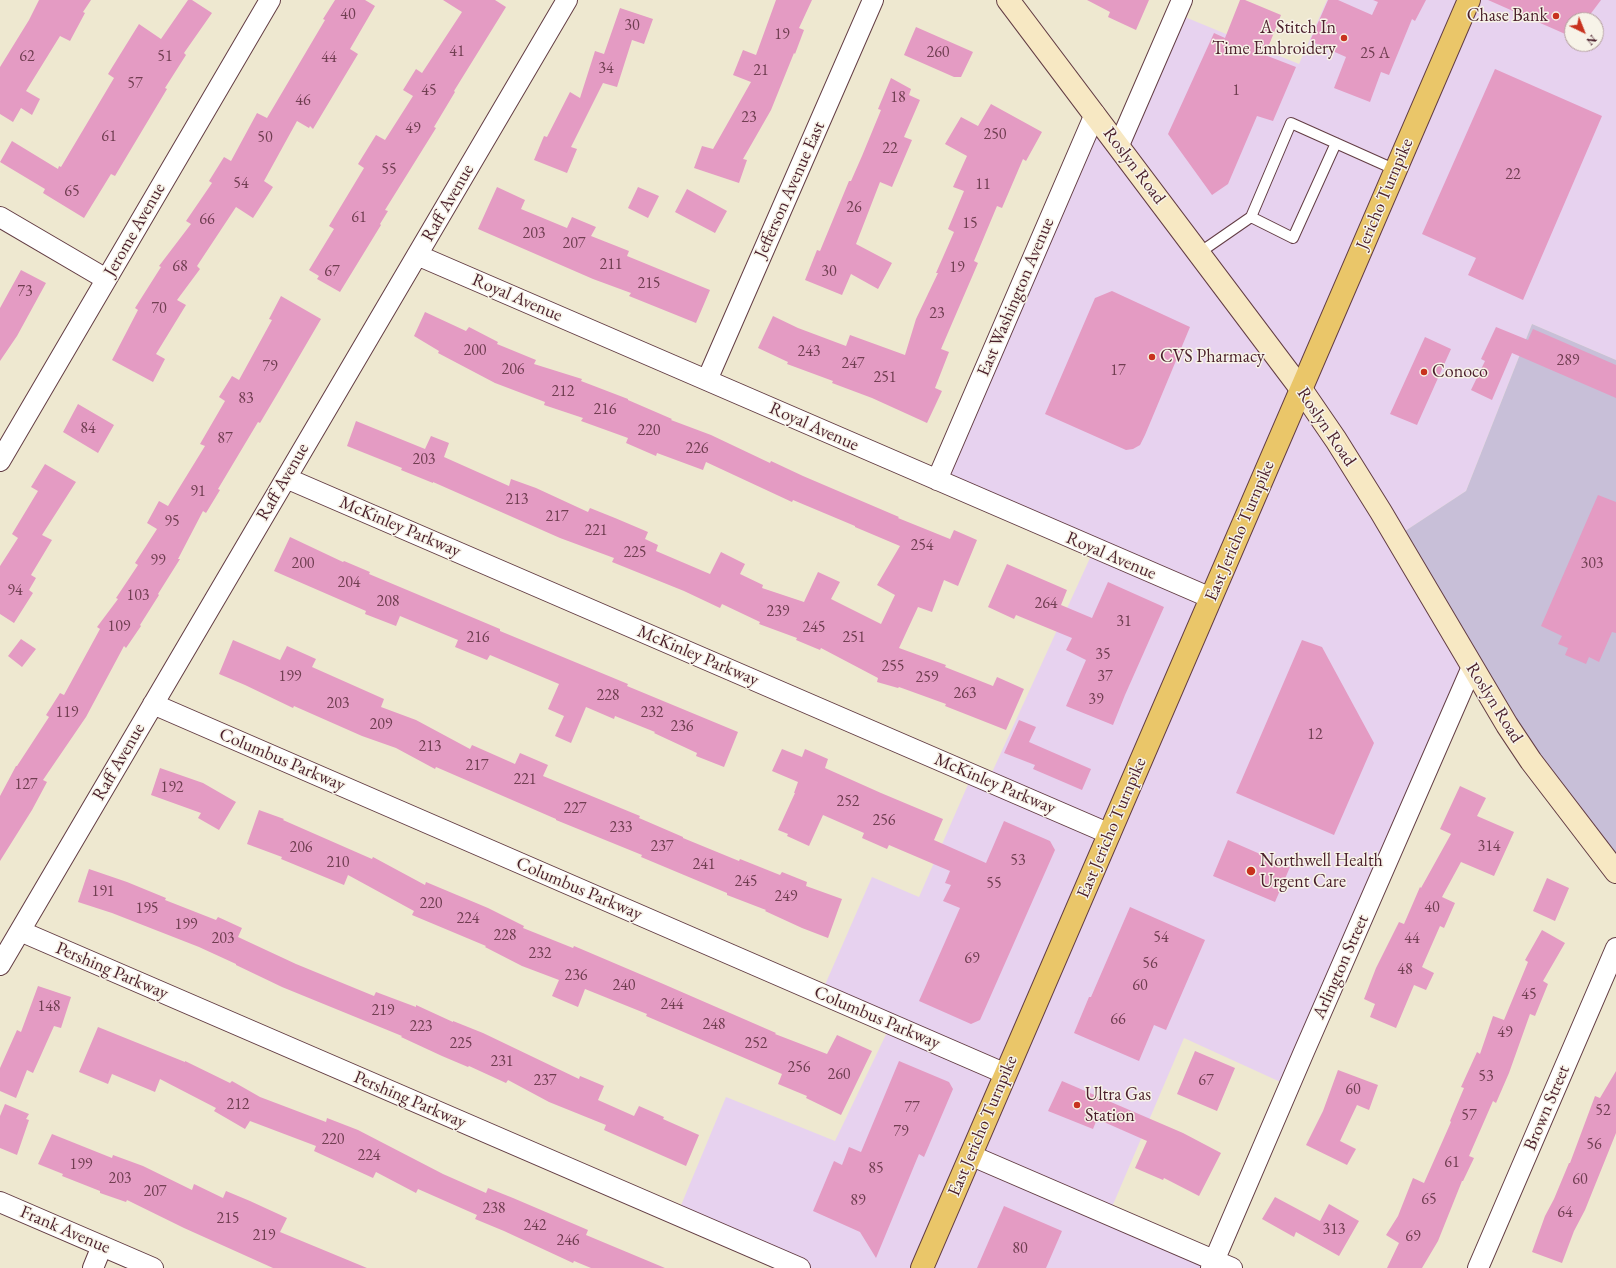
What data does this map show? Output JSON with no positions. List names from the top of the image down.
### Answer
{
  "streets": {
    "main road": ["Roslyn Road", "Jericho Turnpike", "East Jericho Turnpike"],
    "street": [
      "Jefferson Avenue East",
      "Raff Avenue",
      "Jerome Avenue",
      "East Washington Avenue",
      "Royal Avenue",
      "McKinley Parkway",
      "Columbus Parkway",
      "Arlington Street",
      "Pershing Parkway",
      "Brown Street",
      "Frank Avenue"
    ]
  },
  "crossings": [
    ["Roslyn Road", "Jericho Turnpike"],
    ["Roslyn Road", "East Washington Avenue"],
    ["Roslyn Road", "East Jericho Turnpike"],
    ["Roslyn Road", "Arlington Street"],
    ["Jefferson Avenue East", "Royal Avenue"],
    ["Jericho Turnpike", "East Jericho Turnpike"],
    ["Raff Avenue", "Royal Avenue"],
    ["Raff Avenue", "McKinley Parkway"],
    ["Raff Avenue", "Columbus Parkway"],
    ["Raff Avenue", "Pershing Parkway"],
    ["East Washington Avenue", "Royal Avenue"],
    ["Royal Avenue", "East Jericho Turnpike"],
    ["McKinley Parkway", "East Jericho Turnpike"],
    ["East Jericho Turnpike", "Columbus Parkway"]
  ],
  "places": [
    "Chase Bank",
    "A Stitch In Time Embroidery",
    "CVS Pharmacy",
    "Conoco",
    "Northwell Health Urgent Care",
    "Ultra Gas Station"
  ],
  "house_numbers": [
    "40",
    "30",
    "19",
    "41",
    "260",
    "25 A",
    "62",
    "51",
    "44",
    "34",
    "21",
    "57",
    "45",
    "1",
    "18",
    "46",
    "23",
    "49",
    "250",
    "61",
    "50",
    "22",
    "55",
    "22",
    "54",
    "11",
    "65",
    "26",
    "61",
    "66",
    "15",
    "203",
    "207",
    "211",
    "68",
    "19",
    "67",
    "30",
    "215",
    "73",
    "70",
    "23",
    "200",
    "243",
    "289",
    "247",
    "79",
    "206",
    "17",
    "251",
    "212",
    "83",
    "216",
    "84",
    "220",
    "87",
    "226",
    "203",
    "91",
    "213",
    "217",
    "95",
    "221",
    "254",
    "225",
    "99",
    "200",
    "303",
    "204",
    "94",
    "103",
    "208",
    "264",
    "239",
    "31",
    "109",
    "245",
    "216",
    "251",
    "35",
    "255",
    "199",
    "37",
    "259",
    "263",
    "228",
    "39",
    "203",
    "119",
    "232",
    "209",
    "236",
    "12",
    "213",
    "217",
    "221",
    "127",
    "192",
    "252",
    "227",
    "256",
    "233",
    "237",
    "314",
    "206",
    "53",
    "210",
    "241",
    "245",
    "55",
    "191",
    "249",
    "220",
    "40",
    "195",
    "224",
    "199",
    "228",
    "54",
    "203",
    "44",
    "232",
    "69",
    "56",
    "48",
    "236",
    "240",
    "60",
    "45",
    "244",
    "148",
    "219",
    "66",
    "248",
    "223",
    "49",
    "225",
    "252",
    "231",
    "256",
    "260",
    "53",
    "237",
    "67",
    "60",
    "212",
    "77",
    "52",
    "57",
    "79",
    "220",
    "56",
    "224",
    "61",
    "199",
    "85",
    "203",
    "60",
    "207",
    "65",
    "89",
    "238",
    "64",
    "215",
    "242",
    "313",
    "219",
    "69",
    "246",
    "80"
  ],
  "north": "bottom right"
}
